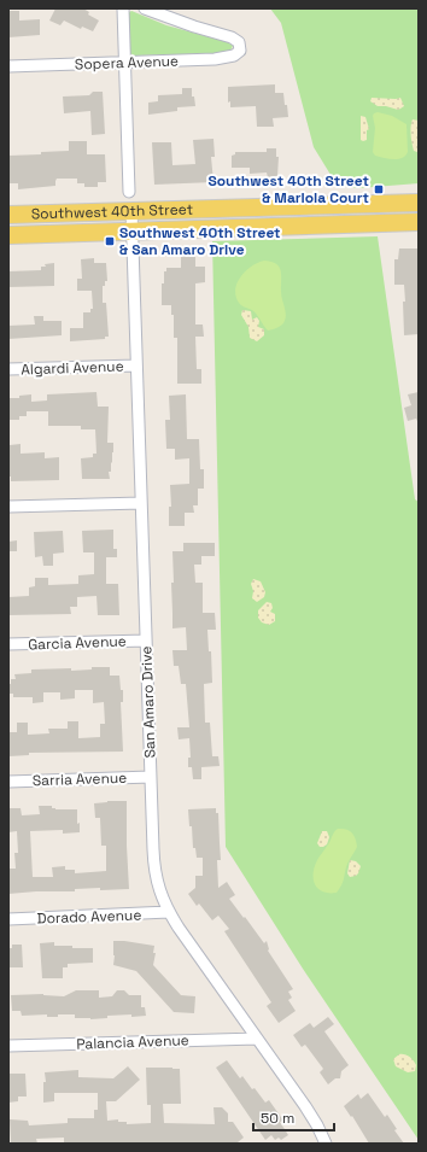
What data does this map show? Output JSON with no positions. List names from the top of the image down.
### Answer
{
  "streets": {
    "main road": ["Southwest 40th Street"],
    "street": [
      "Sopera Avenue",
      "Algardi Avenue",
      "Garcia Avenue",
      "San Amaro Drive",
      "Sarria Avenue",
      "Dorado Avenue",
      "Palancia Avenue"
    ]
  },
  "crossings": [
    ["Southwest 40th Street", "San Amaro Drive"],
    ["Algardi Avenue", "San Amaro Drive"],
    ["Garcia Avenue", "San Amaro Drive"],
    ["San Amaro Drive", "Sarria Avenue"],
    ["San Amaro Drive", "Dorado Avenue"],
    ["San Amaro Drive", "Palancia Avenue"]
  ],
  "places": {
    "transit": ["Southwest 40th Street & Mariola Court", "Southwest 40th Street & San Amaro Drive"]
  },
  "scale_bar": "50 m"
}
